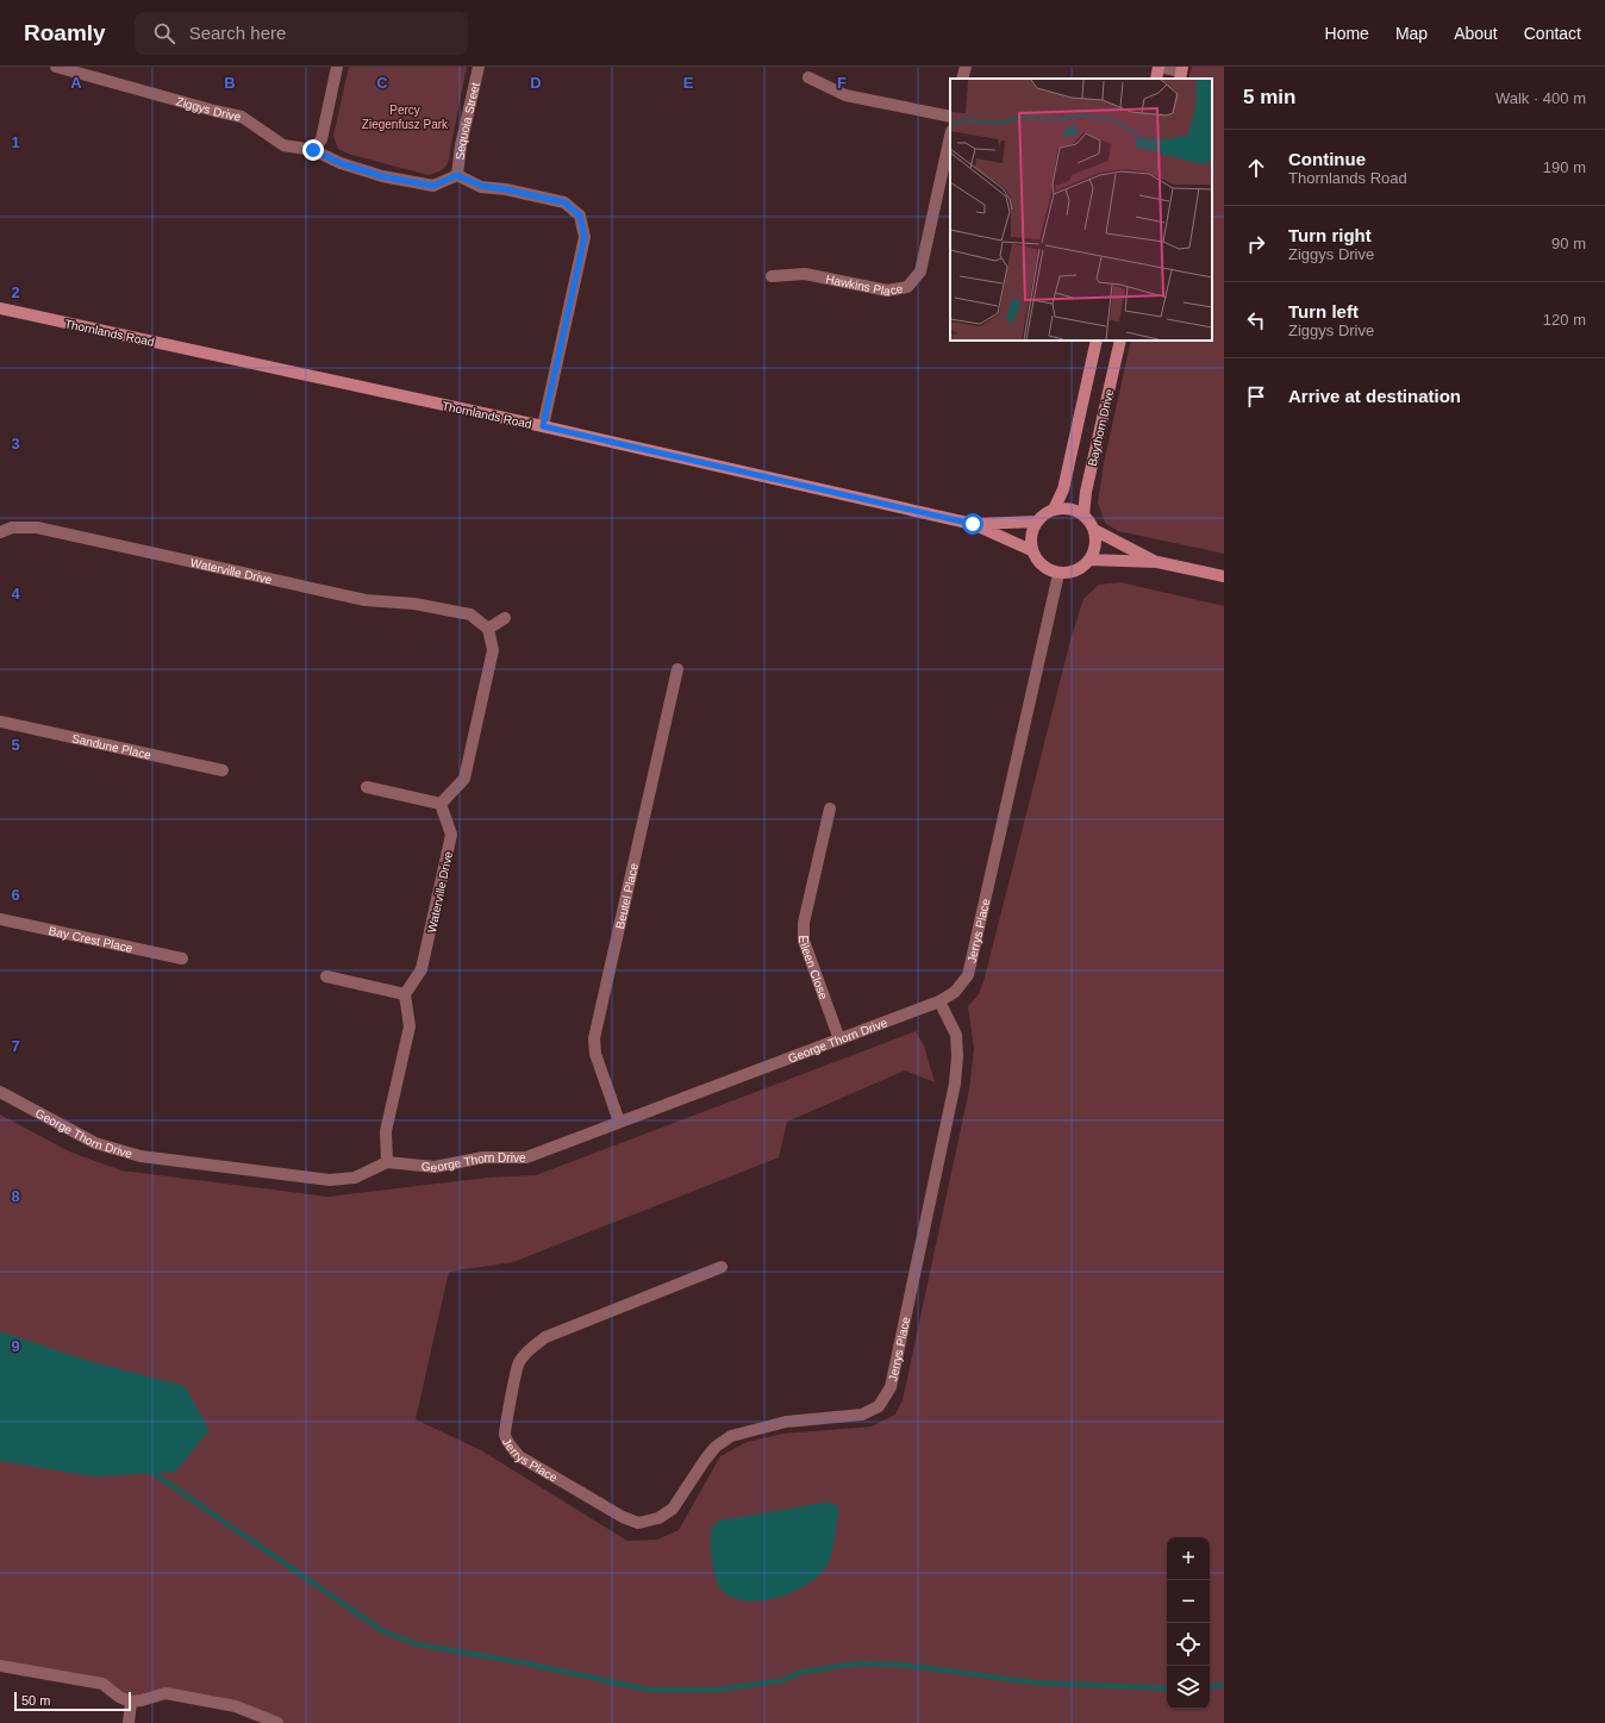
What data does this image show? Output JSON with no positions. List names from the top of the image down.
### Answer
{
  "streets": {
    "street": [
      "Ziggys Drive",
      "Sequoia Street",
      "Hawkins Place",
      "Thornlands Road",
      "Baythorn Drive",
      "Waterville Drive",
      "Sandune Place",
      "Beutel Place",
      "Jerrys Place",
      "Bay Crest Place",
      "Eileen Close",
      "George Thorn Drive"
    ]
  },
  "crossings": [
    ["Ziggys Drive", "Sequoia Street"],
    ["Thornlands Road", "Baythorn Drive"],
    ["Thornlands Road", "Jerrys Place"],
    ["Baythorn Drive", "Jerrys Place"],
    ["Beutel Place", "George Thorn Drive"],
    ["Jerrys Place", "George Thorn Drive"],
    ["Eileen Close", "George Thorn Drive"]
  ],
  "parks": ["Percy Ziegenfusz Park"],
  "scale_bar": "50 m",
  "page": {
    "header": "Roamly",
    "search": "Search here",
    "nav": [
      "Home",
      "Map",
      "About",
      "Contact"
    ],
    "heading": ["5 min", "Walk · 400 m"],
    "list": [
      ["Continue", "Thornlands Road", "190 m"],
      ["Turn right", "Ziggys Drive", "90 m"],
      ["Turn left", "Ziggys Drive", "120 m"],
      "Arrive at destination"
    ],
    "map_buttons": ["+", "−"],
    "scale": "50 m"
  },
  "grid": {
    "columns": [
      "A",
      "B",
      "C",
      "D",
      "E",
      "F"
    ],
    "rows": [
      "1",
      "2",
      "3",
      "4",
      "5",
      "6",
      "7",
      "8",
      "9"
    ]
  }
}
